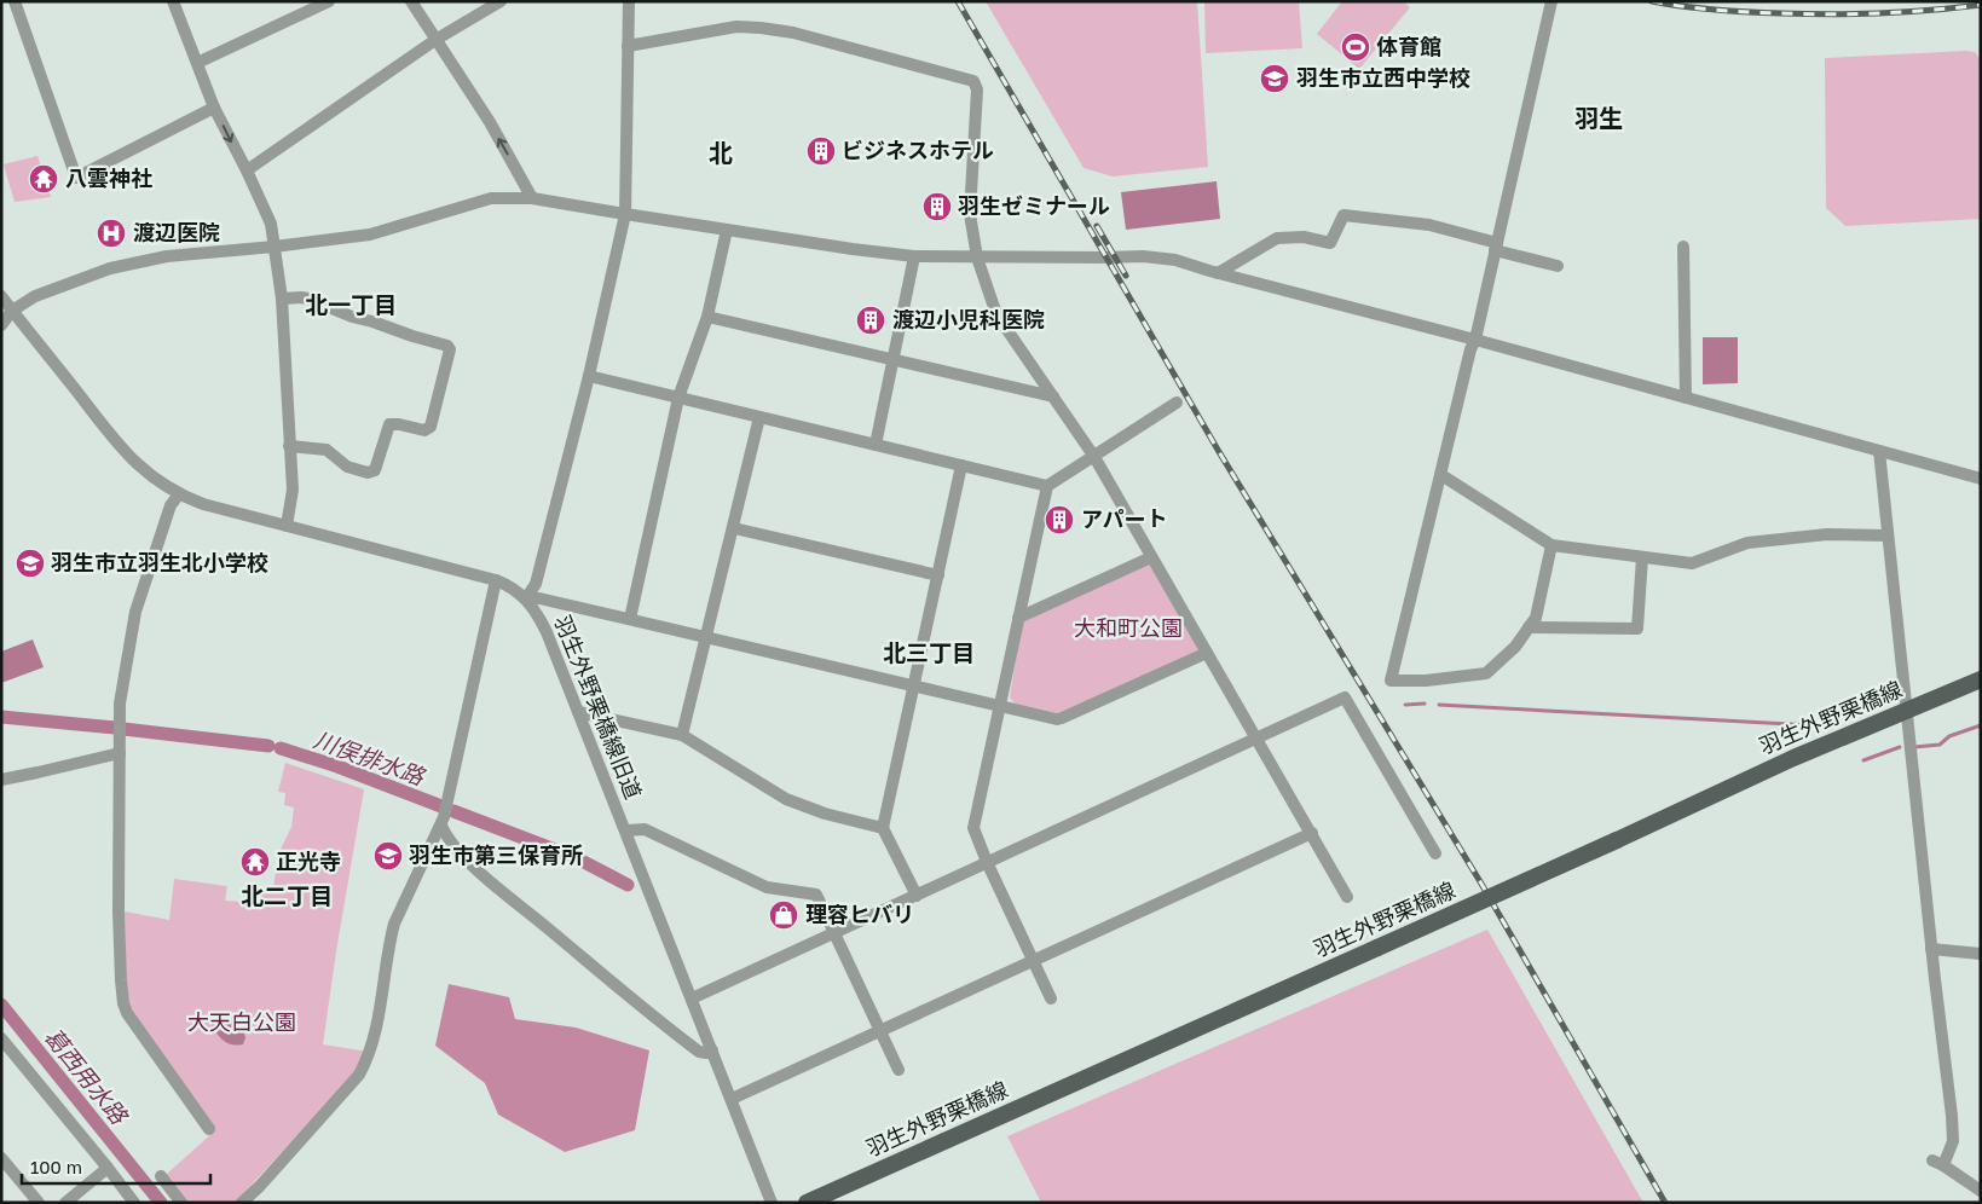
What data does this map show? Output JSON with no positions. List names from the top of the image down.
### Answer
{
  "streets": {
    "main road": ["羽生外野栗橋線"],
    "street": ["羽生外野栗橋線旧道"]
  },
  "districts": [
    "羽生",
    "北",
    "北一丁目",
    "北三丁目",
    "北二丁目"
  ],
  "water": ["川俣排水路", "葛西用水路"],
  "parks": ["大和町公園", "大天白公園"],
  "places": {
    "sports": ["体育館"],
    "school or university": ["羽生市立西中学校", "羽生市立羽生北小学校", "羽生市第三保育所"],
    "building": [
      "ビジネスホテル",
      "羽生ゼミナール",
      "渡辺小児科医院",
      "アパート"
    ],
    "temple": ["八雲神社", "正光寺"],
    "hospital": ["渡辺医院"],
    "shop": ["理容ヒバリ"]
  },
  "scale_bar": "100 m"
}
